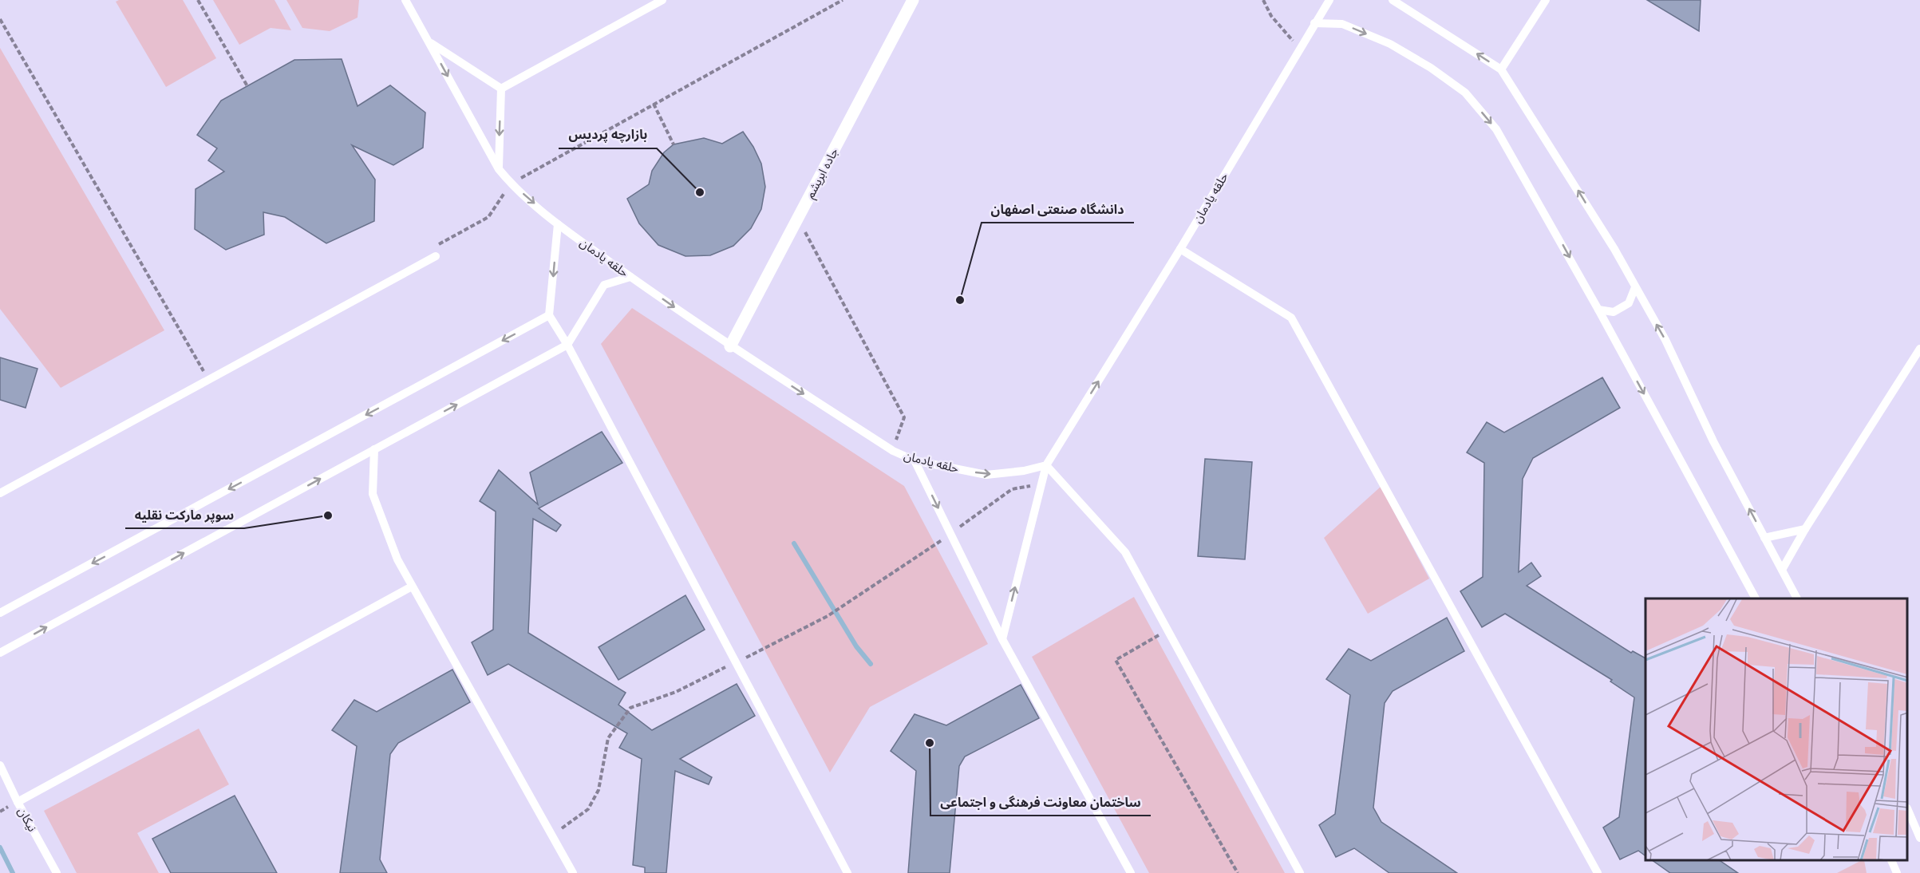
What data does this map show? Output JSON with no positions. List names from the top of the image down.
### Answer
{
  "streets": {
    "street": ["جاده ابریشم"],
    "lane": ["حلقه یادمان", "نیکان"]
  },
  "crossings": [
    ["جاده ابریشم", "حلقه یادمان"]
  ],
  "places": [
    "بازارچه پردیس",
    "دانشگاه صنعتی اصفهان",
    "سوپر مارکت نقلیه",
    "ساختمان معاونت فرهنگی و اجتماعی"
  ]
}
